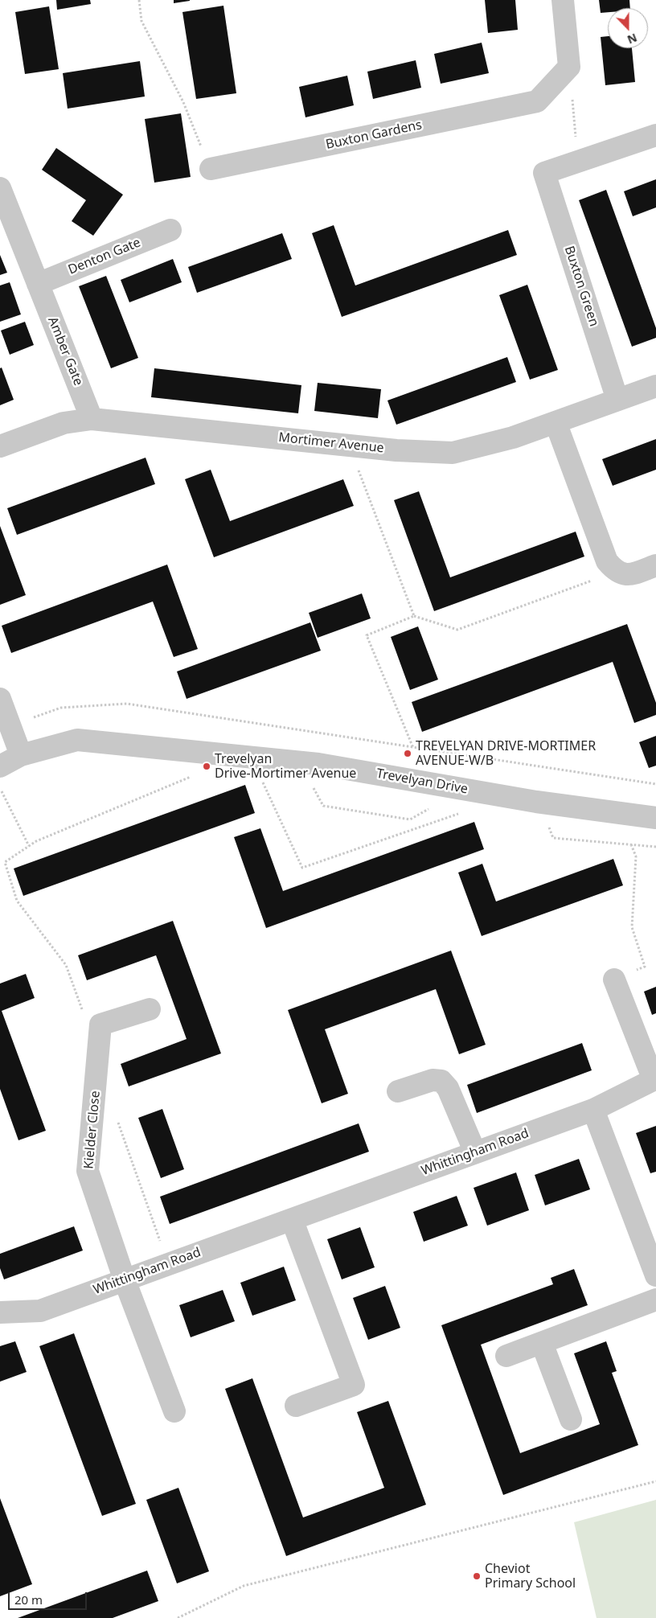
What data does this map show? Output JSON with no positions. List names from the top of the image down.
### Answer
{
  "streets": {
    "street": [
      "Buxton Gardens",
      "Denton Gate",
      "Buxton Green",
      "Amber Gate",
      "Mortimer Avenue",
      "Trevelyan Drive",
      "Kielder Close",
      "Whittingham Road"
    ]
  },
  "crossings": [
    ["Denton Gate", "Amber Gate"],
    ["Buxton Green", "Mortimer Avenue"],
    ["Amber Gate", "Mortimer Avenue"],
    ["Kielder Close", "Whittingham Road"]
  ],
  "places": ["TREVELYAN DRIVE-MORTIMER AVENUE-W/B", "Trevelyan Drive-Mortimer Avenue", "Cheviot Primary School"],
  "scale_bar": "20 m",
  "north": "bottom"
}
